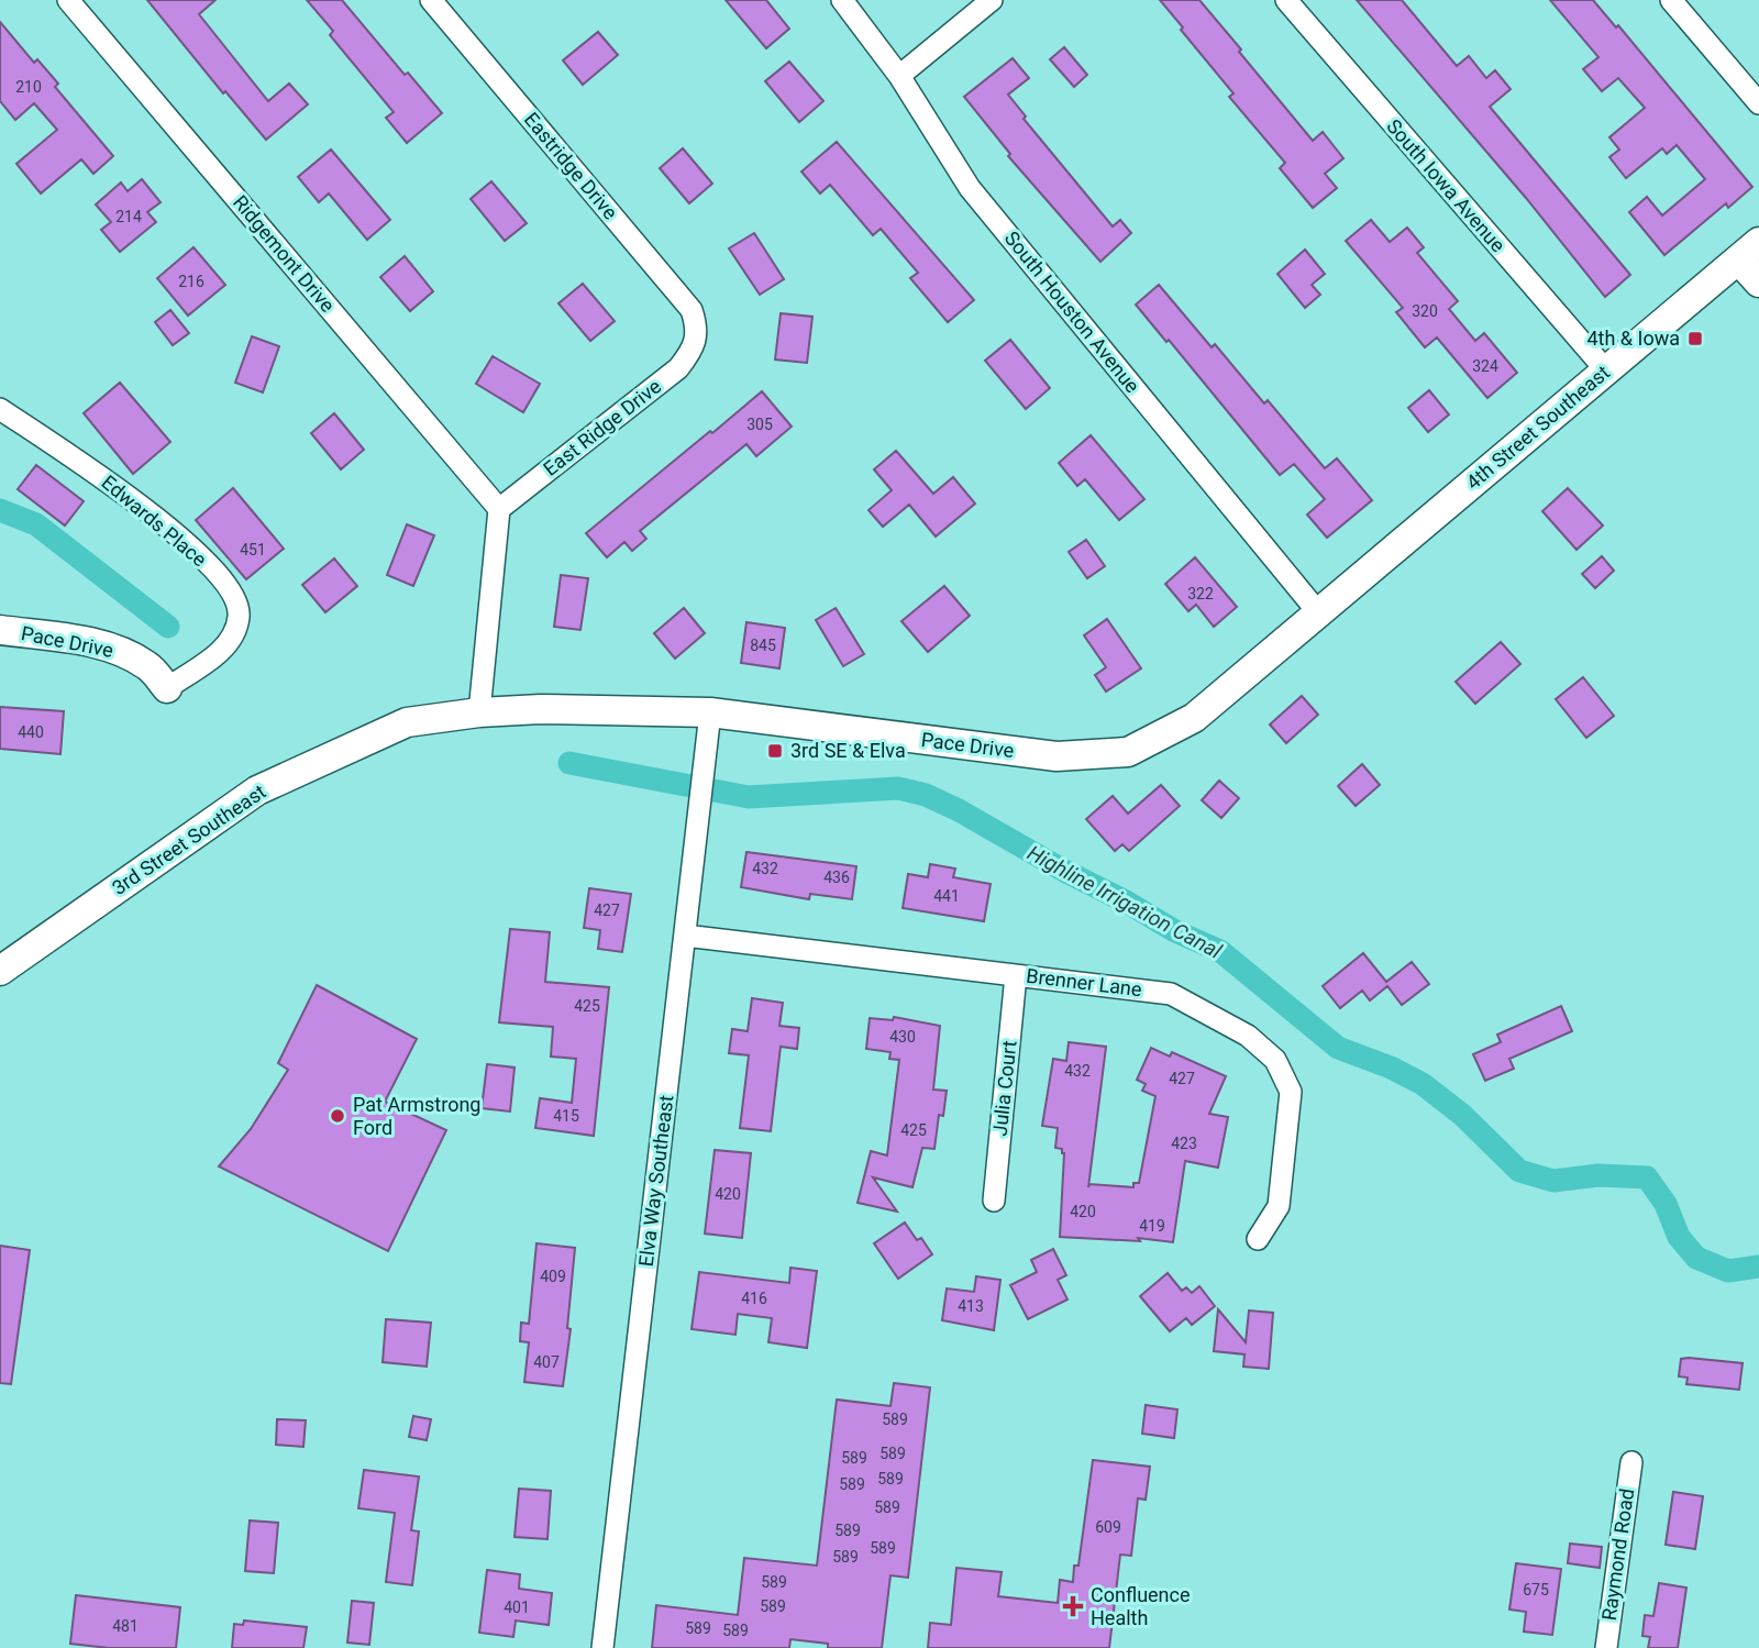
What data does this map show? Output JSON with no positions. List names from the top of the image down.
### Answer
{
  "streets": {
    "street": [
      "Eastridge Drive",
      "South Iowa Avenue",
      "Ridgemont Drive",
      "South Houston Avenue",
      "East Ridge Drive",
      "4th Street Southeast",
      "Edwards Place",
      "Pace Drive",
      "3rd Street Southeast",
      "Brenner Lane",
      "Julia Court",
      "Elva Way Southeast",
      "Raymond Road"
    ]
  },
  "crossings": [
    ["Eastridge Drive", "East Ridge Drive"],
    ["South Iowa Avenue", "4th Street Southeast"],
    ["Ridgemont Drive", "East Ridge Drive"],
    ["South Houston Avenue", "4th Street Southeast"],
    ["South Houston Avenue", "Pace Drive"],
    ["4th Street Southeast", "Pace Drive"],
    ["Edwards Place", "Pace Drive"],
    ["Pace Drive", "3rd Street Southeast"],
    ["Pace Drive", "Elva Way Southeast"],
    ["Brenner Lane", "Julia Court"],
    ["Brenner Lane", "Elva Way Southeast"]
  ],
  "water": ["Highline Irrigation Canal"],
  "places": {
    "transit": ["4th & Iowa", "3rd SE & Elva"],
    "other": ["Pat Armstrong Ford"],
    "health": ["Confluence Health"]
  },
  "house_numbers": [
    "210",
    "214",
    "216",
    "320",
    "324",
    "305",
    "451",
    "322",
    "845",
    "440",
    "432",
    "436",
    "441",
    "427",
    "425",
    "430",
    "432",
    "427",
    "415",
    "425",
    "423",
    "420",
    "420",
    "419",
    "409",
    "416",
    "413",
    "407",
    "589",
    "589",
    "589",
    "589",
    "589",
    "589",
    "609",
    "589",
    "589",
    "589",
    "589",
    "675",
    "589",
    "401",
    "481",
    "589",
    "589"
  ]
}
